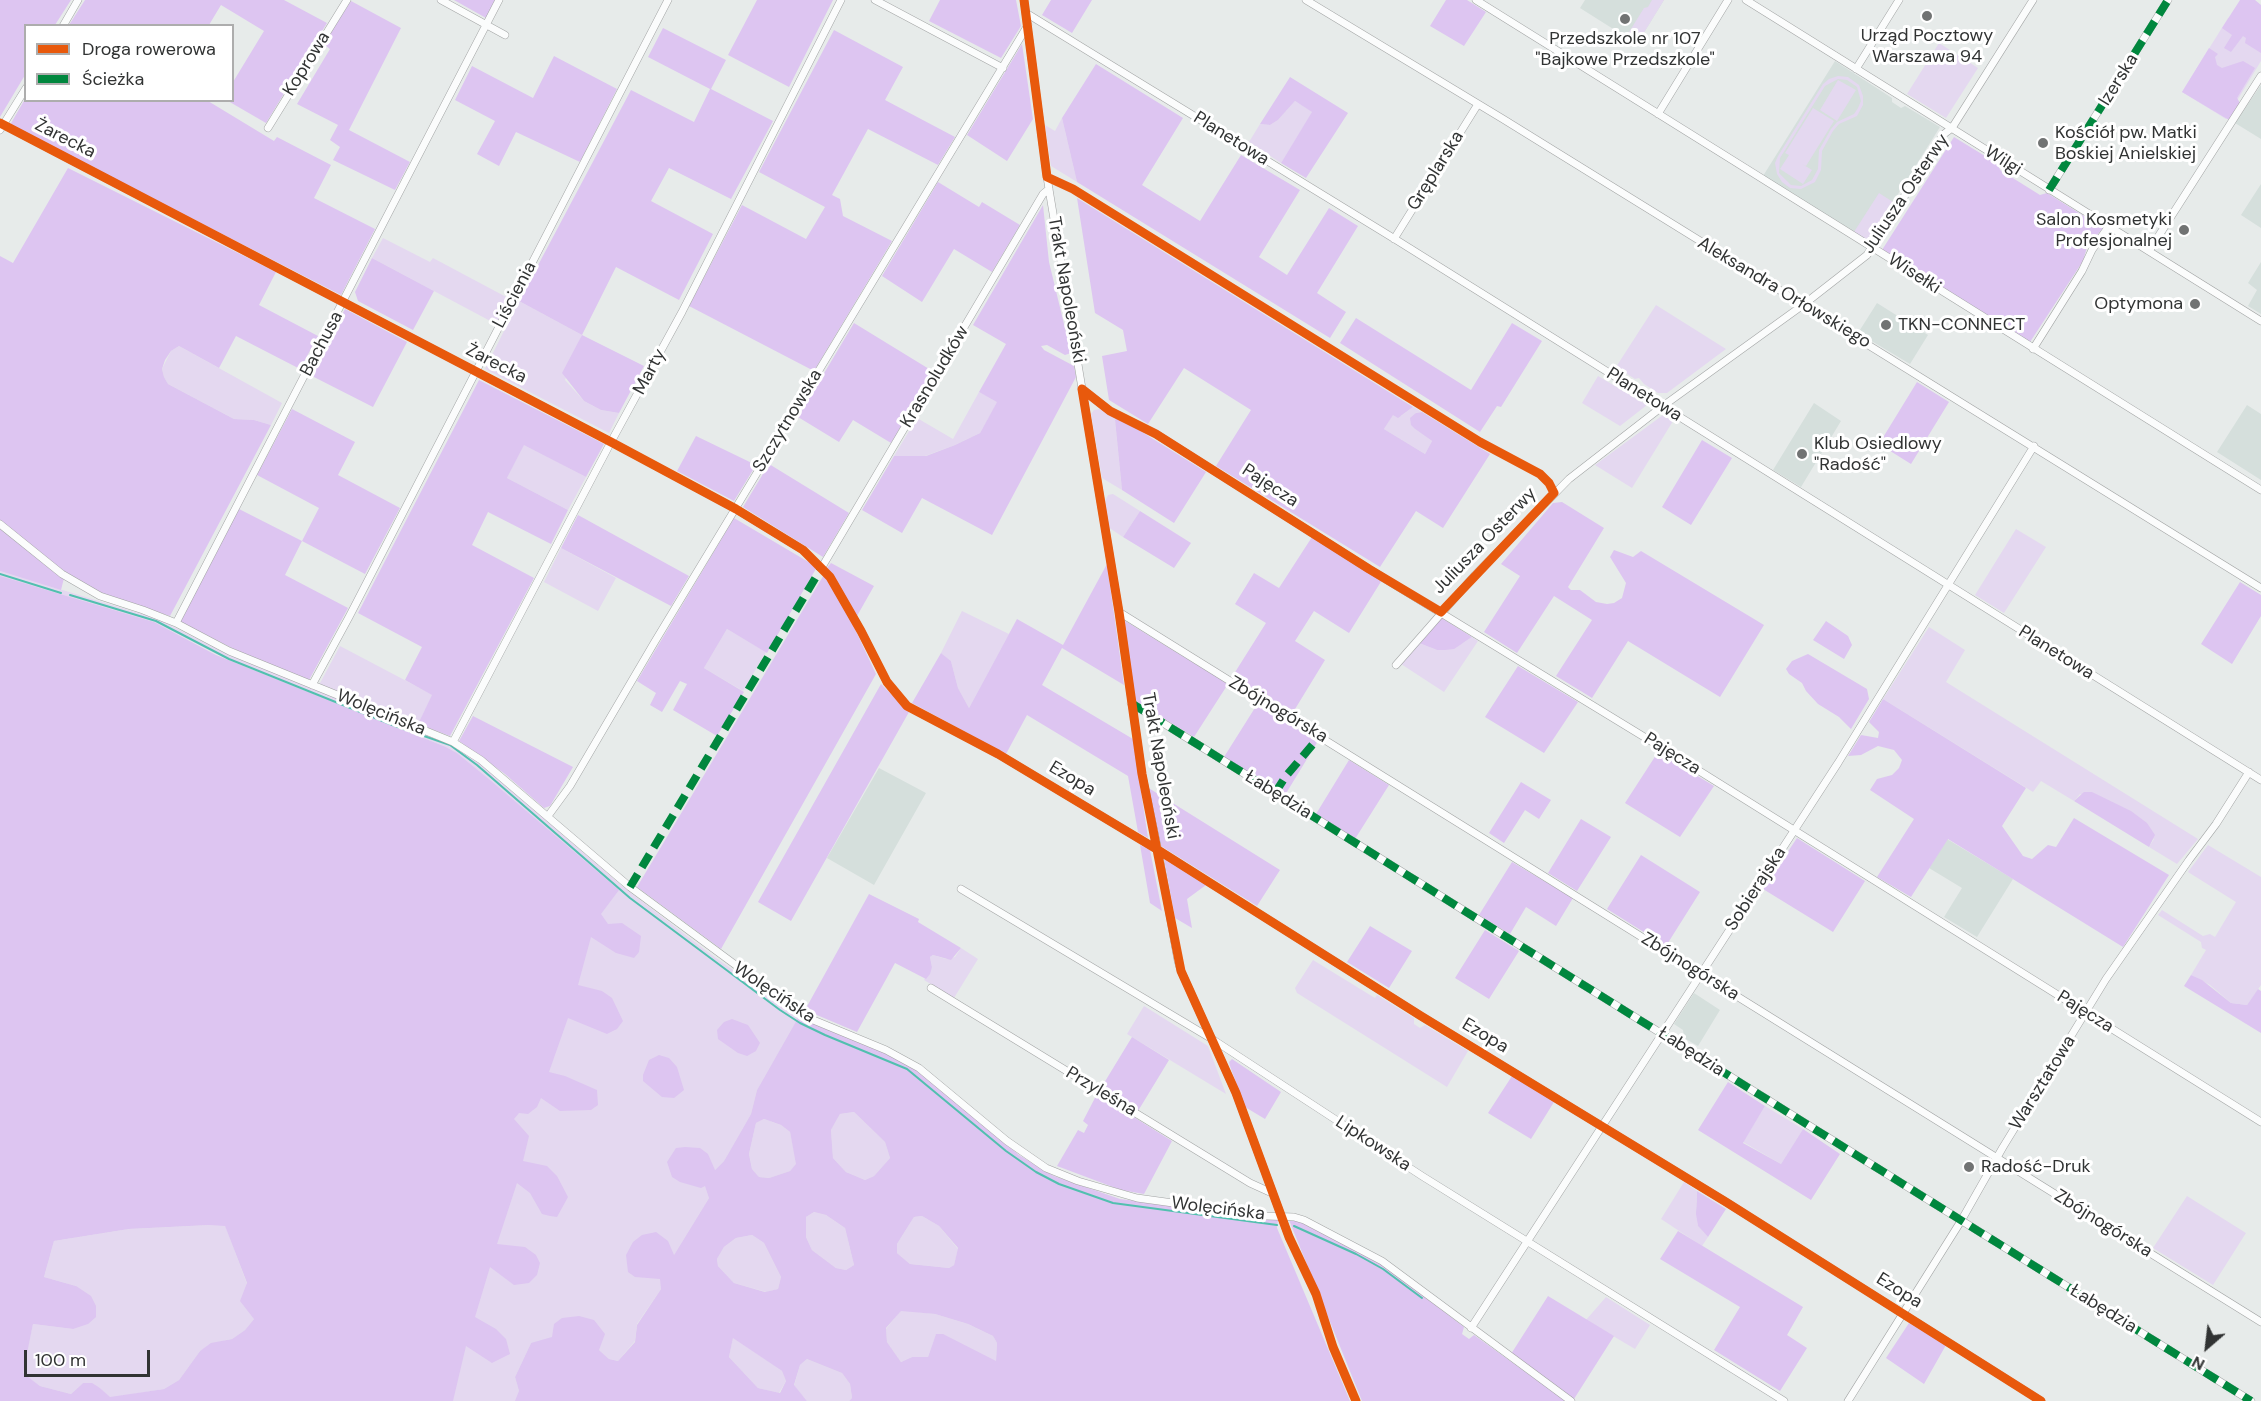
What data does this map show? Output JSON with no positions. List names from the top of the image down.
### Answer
{
  "streets": {
    "street": [
      "Koprowa",
      "Izerska",
      "Żarecka",
      "Planetowa",
      "Wilgi",
      "Gręplarska",
      "Juliusza Osterwy",
      "Wisełki",
      "Trakt Napoleoński",
      "Aleksandra Orłowskiego",
      "Liścienia",
      "Bachusa",
      "Marty",
      "Krasnoludków",
      "Szczytnowska",
      "Pajęcza",
      "Zbójnogórska",
      "Wolęcińska",
      "Ezopa",
      "Łabędzia",
      "Sobierajska",
      "Warsztatowa",
      "Przyleśna",
      "Lipkowska"
    ]
  },
  "crossings": [
    ["Izerska", "Wilgi"],
    ["Żarecka", "Liścienia"],
    ["Żarecka", "Bachusa"],
    ["Żarecka", "Marty"],
    ["Żarecka", "Krasnoludków"],
    ["Żarecka", "Szczytnowska"],
    ["Żarecka", "Ezopa"],
    ["Planetowa", "Gręplarska"],
    ["Planetowa", "Juliusza Osterwy"],
    ["Planetowa", "Trakt Napoleoński"],
    ["Planetowa", "Sobierajska"],
    ["Planetowa", "Warsztatowa"],
    ["Wilgi", "Juliusza Osterwy"],
    ["Gręplarska", "Aleksandra Orłowskiego"],
    ["Juliusza Osterwy", "Wisełki"],
    ["Juliusza Osterwy", "Aleksandra Orłowskiego"],
    ["Juliusza Osterwy", "Pajęcza"],
    ["Trakt Napoleoński", "Krasnoludków"],
    ["Trakt Napoleoński", "Szczytnowska"],
    ["Trakt Napoleoński", "Pajęcza"],
    ["Trakt Napoleoński", "Zbójnogórska"],
    ["Trakt Napoleoński", "Wolęcińska"],
    ["Trakt Napoleoński", "Ezopa"],
    ["Trakt Napoleoński", "Łabędzia"],
    ["Trakt Napoleoński", "Przyleśna"],
    ["Trakt Napoleoński", "Lipkowska"],
    ["Aleksandra Orłowskiego", "Sobierajska"],
    ["Liścienia", "Wolęcińska"],
    ["Bachusa", "Wolęcińska"],
    ["Marty", "Wolęcińska"],
    ["Szczytnowska", "Wolęcińska"],
    ["Pajęcza", "Sobierajska"],
    ["Pajęcza", "Warsztatowa"],
    ["Zbójnogórska", "Sobierajska"],
    ["Zbójnogórska", "Warsztatowa"],
    ["Wolęcińska", "Sobierajska"],
    ["Ezopa", "Sobierajska"],
    ["Ezopa", "Warsztatowa"],
    ["Łabędzia", "Sobierajska"],
    ["Łabędzia", "Warsztatowa"],
    ["Sobierajska", "Lipkowska"]
  ],
  "places": [
    "Urząd Pocztowy Warszawa 94",
    "Przedszkole nr 107 \"Bajkowe Przedszkole\"",
    "Kościół pw. Matki Boskiej Anielskiej",
    "Salon Kosmetyki Profesjonalnej",
    "Optymona",
    "TKN-CONNECT",
    "Klub Osiedlowy \"Radość\"",
    "Radość-Druk"
  ],
  "legend": ["Droga rowerowa", "Ścieżka"],
  "scale_bar": "100 m",
  "north": "bottom left"
}
